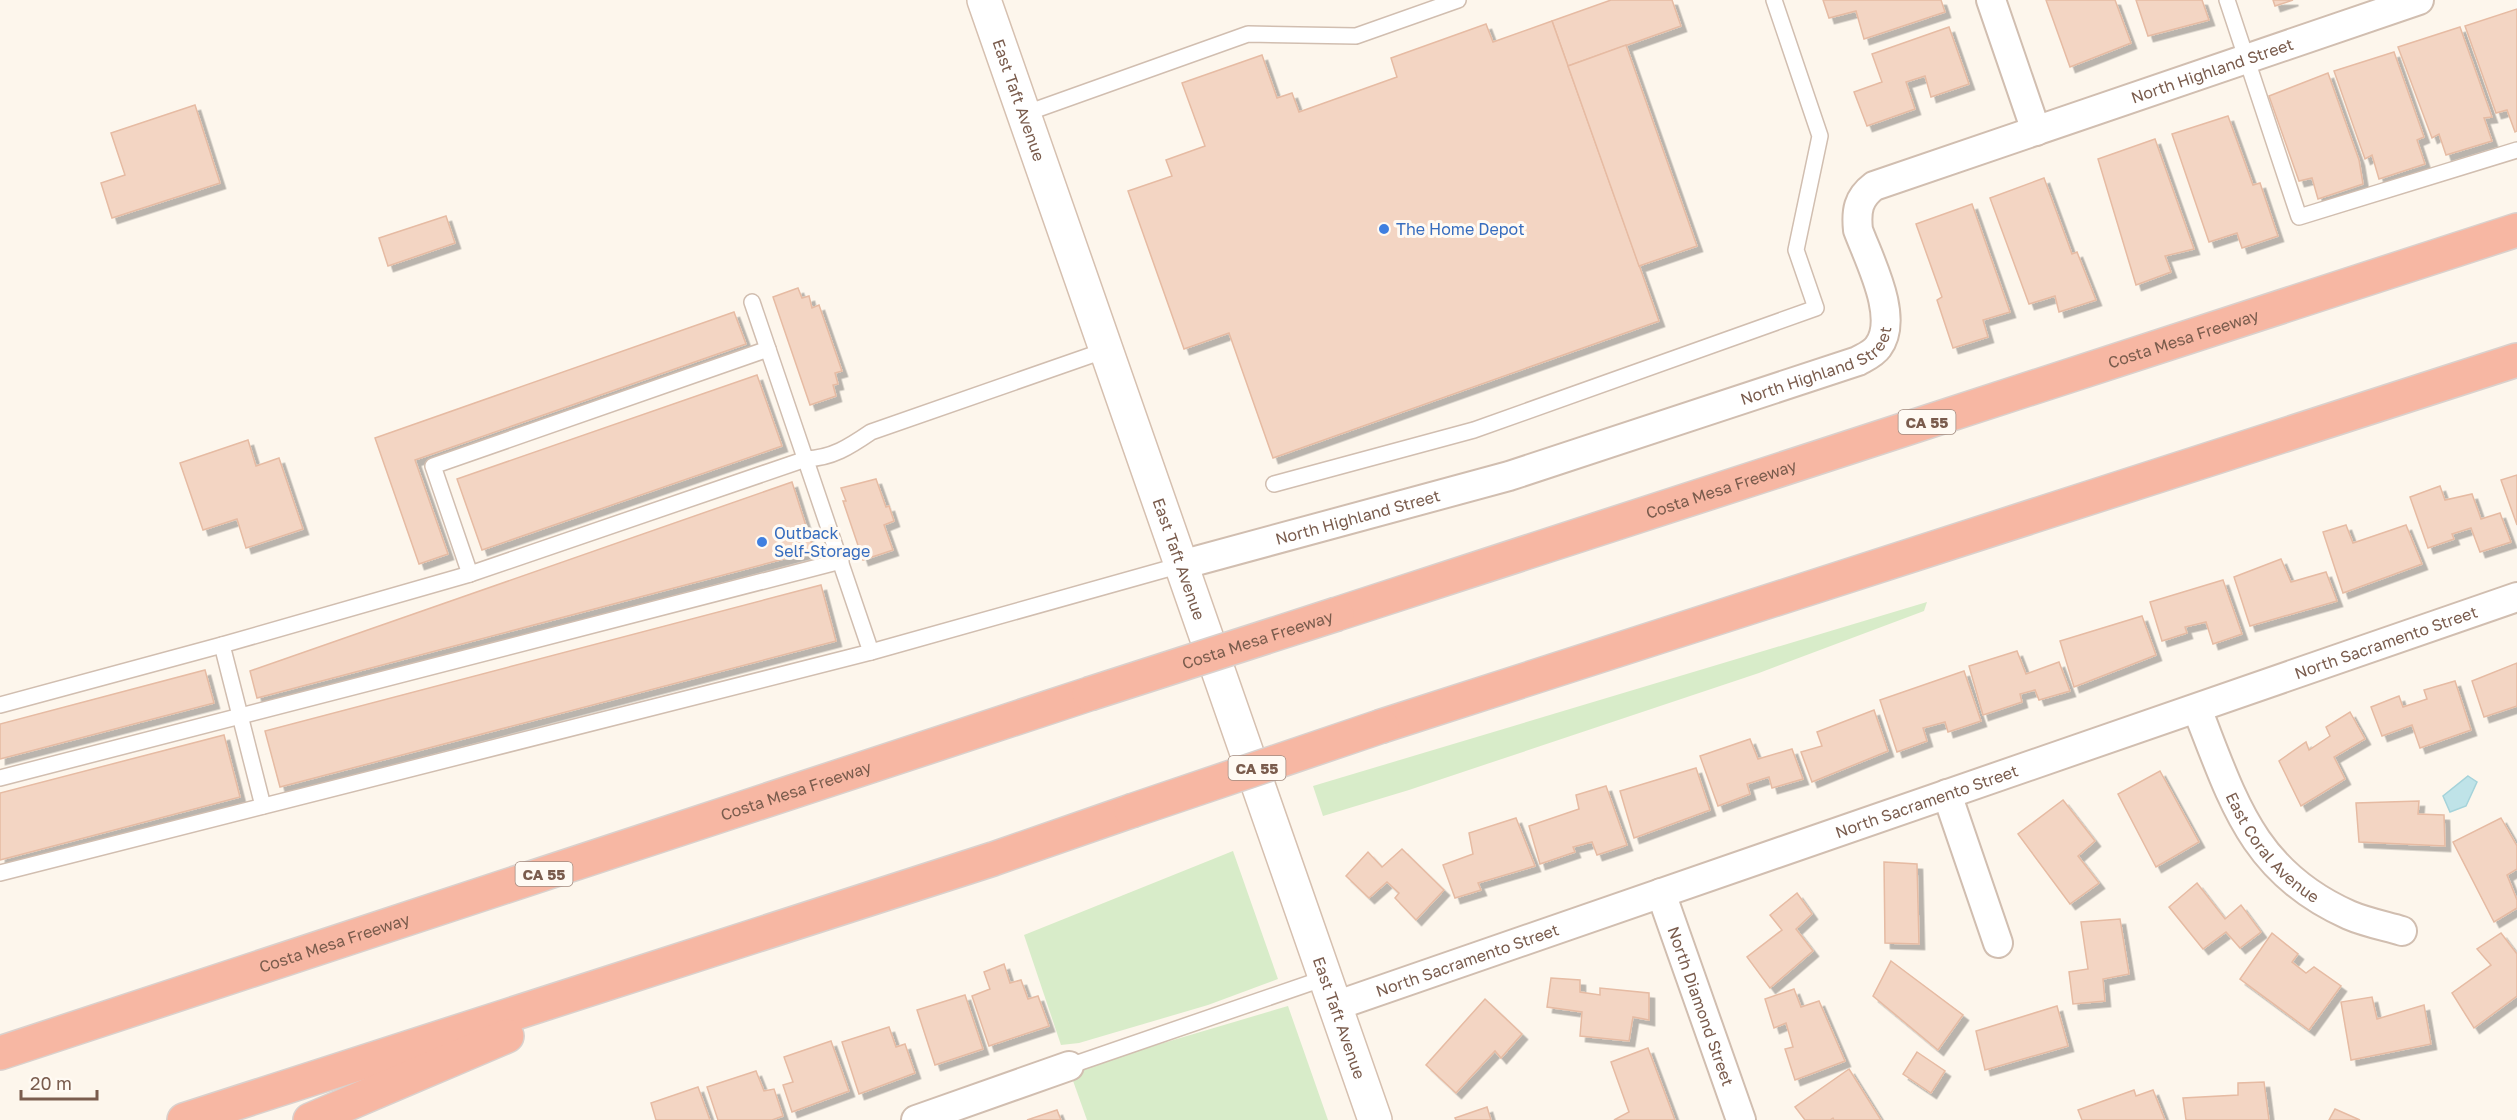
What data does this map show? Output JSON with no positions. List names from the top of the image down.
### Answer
{
  "streets": {
    "highway": ["Costa Mesa Freeway", "CA 55"],
    "main road": ["East Taft Avenue"],
    "street": [
      "North Highland Street",
      "North Sacramento Street",
      "East Coral Avenue",
      "North Diamond Street"
    ]
  },
  "crossings": [
    ["North Highland Street", "East Taft Avenue"],
    ["East Taft Avenue", "North Sacramento Street"],
    ["North Sacramento Street", "East Coral Avenue"],
    ["North Sacramento Street", "North Diamond Street"]
  ],
  "places": ["The Home Depot", "Outback Self-Storage"],
  "scale_bar": "20 m"
}
